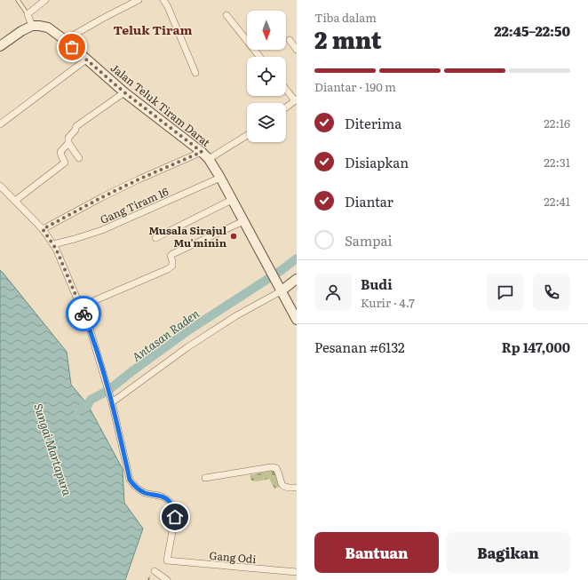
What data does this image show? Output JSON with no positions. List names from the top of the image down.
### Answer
{
  "streets": {
    "street": ["Jalan Teluk Tiram Darat", "Gang Tiram 16", "Gang Odi"]
  },
  "crossings": [
    ["Jalan Teluk Tiram Darat", "Gang Tiram 16"]
  ],
  "districts": ["Teluk Tiram"],
  "water": ["Antasan Raden", "Sungai Martapura"],
  "places": ["Musala Sirajul Mu'minin"],
  "north": "bottom",
  "page": {
    "heading": ["2 mnt", "Tiba dalam", "22:45–22:50"],
    "panel": [
      "Budi",
      "Kurir · 4.7",
      "Pesanan #6132",
      "Rp 147,000"
    ],
    "bar": "Diantar · 190 m",
    "list": [
      ["Diterima", "22:16"],
      ["Disiapkan", "22:31"],
      ["Diantar", "22:41"],
      "Sampai"
    ],
    "buttons": ["Bantuan", "Bagikan"]
  }
}
